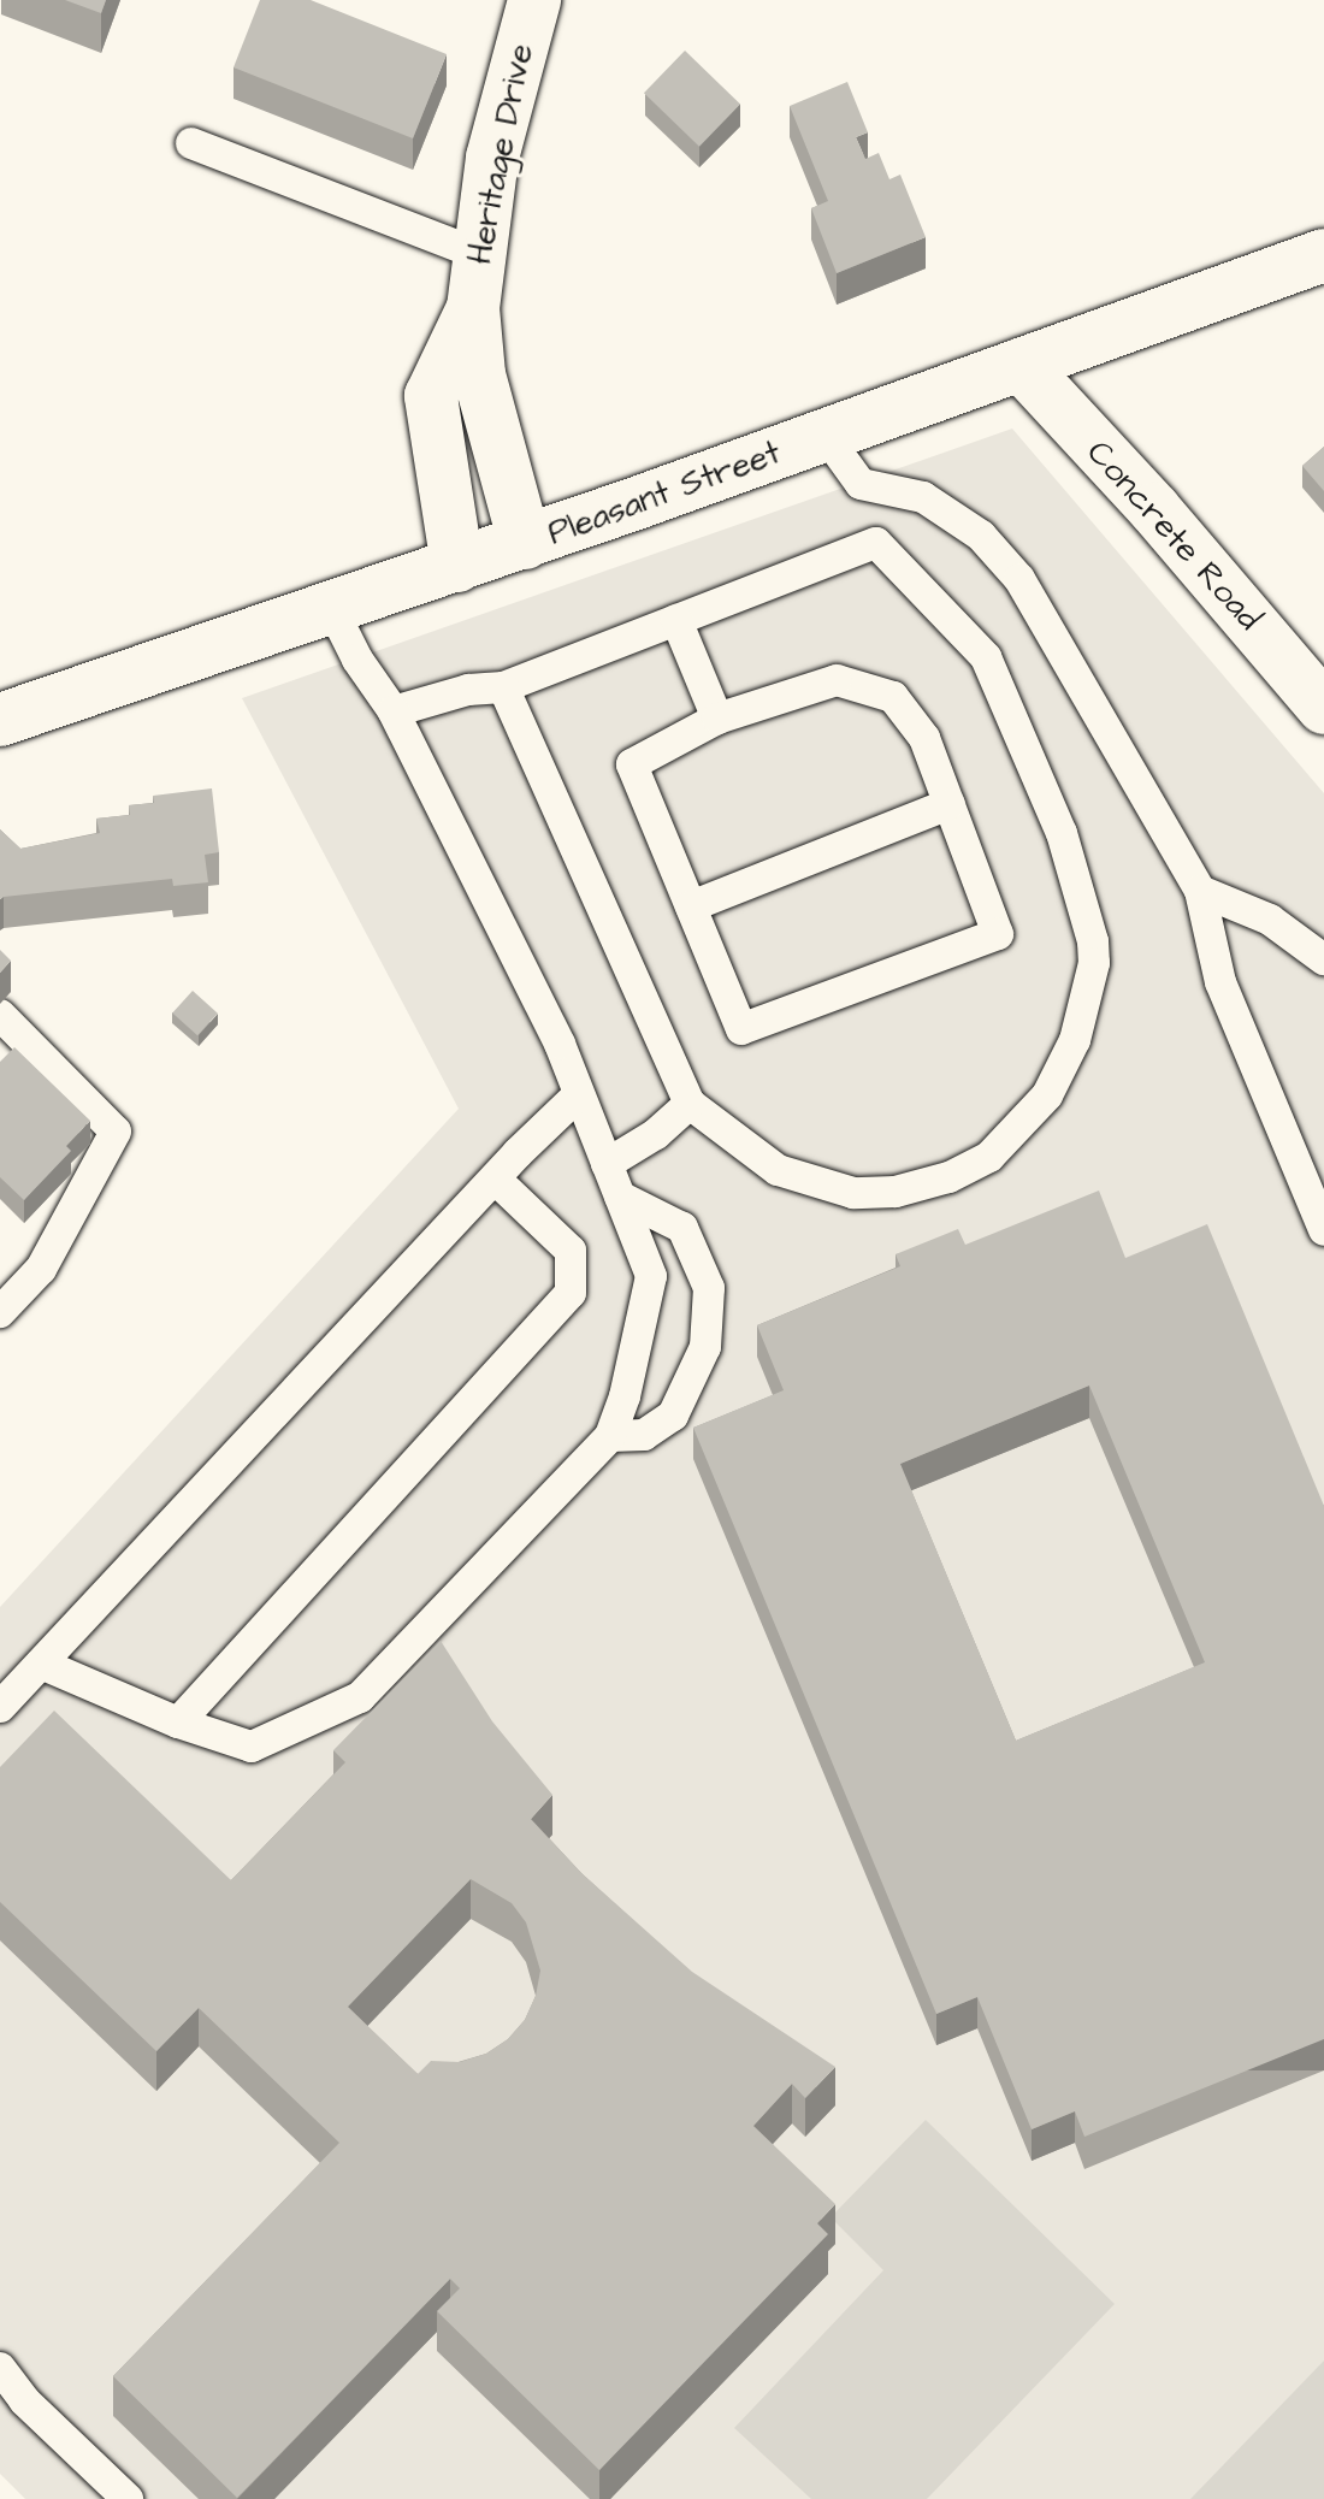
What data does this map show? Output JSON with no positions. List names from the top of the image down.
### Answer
{
  "streets": {
    "main road": ["Heritage Drive", "Pleasant Street", "Concrete Road"]
  },
  "crossings": [
    ["Heritage Drive", "Pleasant Street"],
    ["Pleasant Street", "Concrete Road"]
  ]
}
